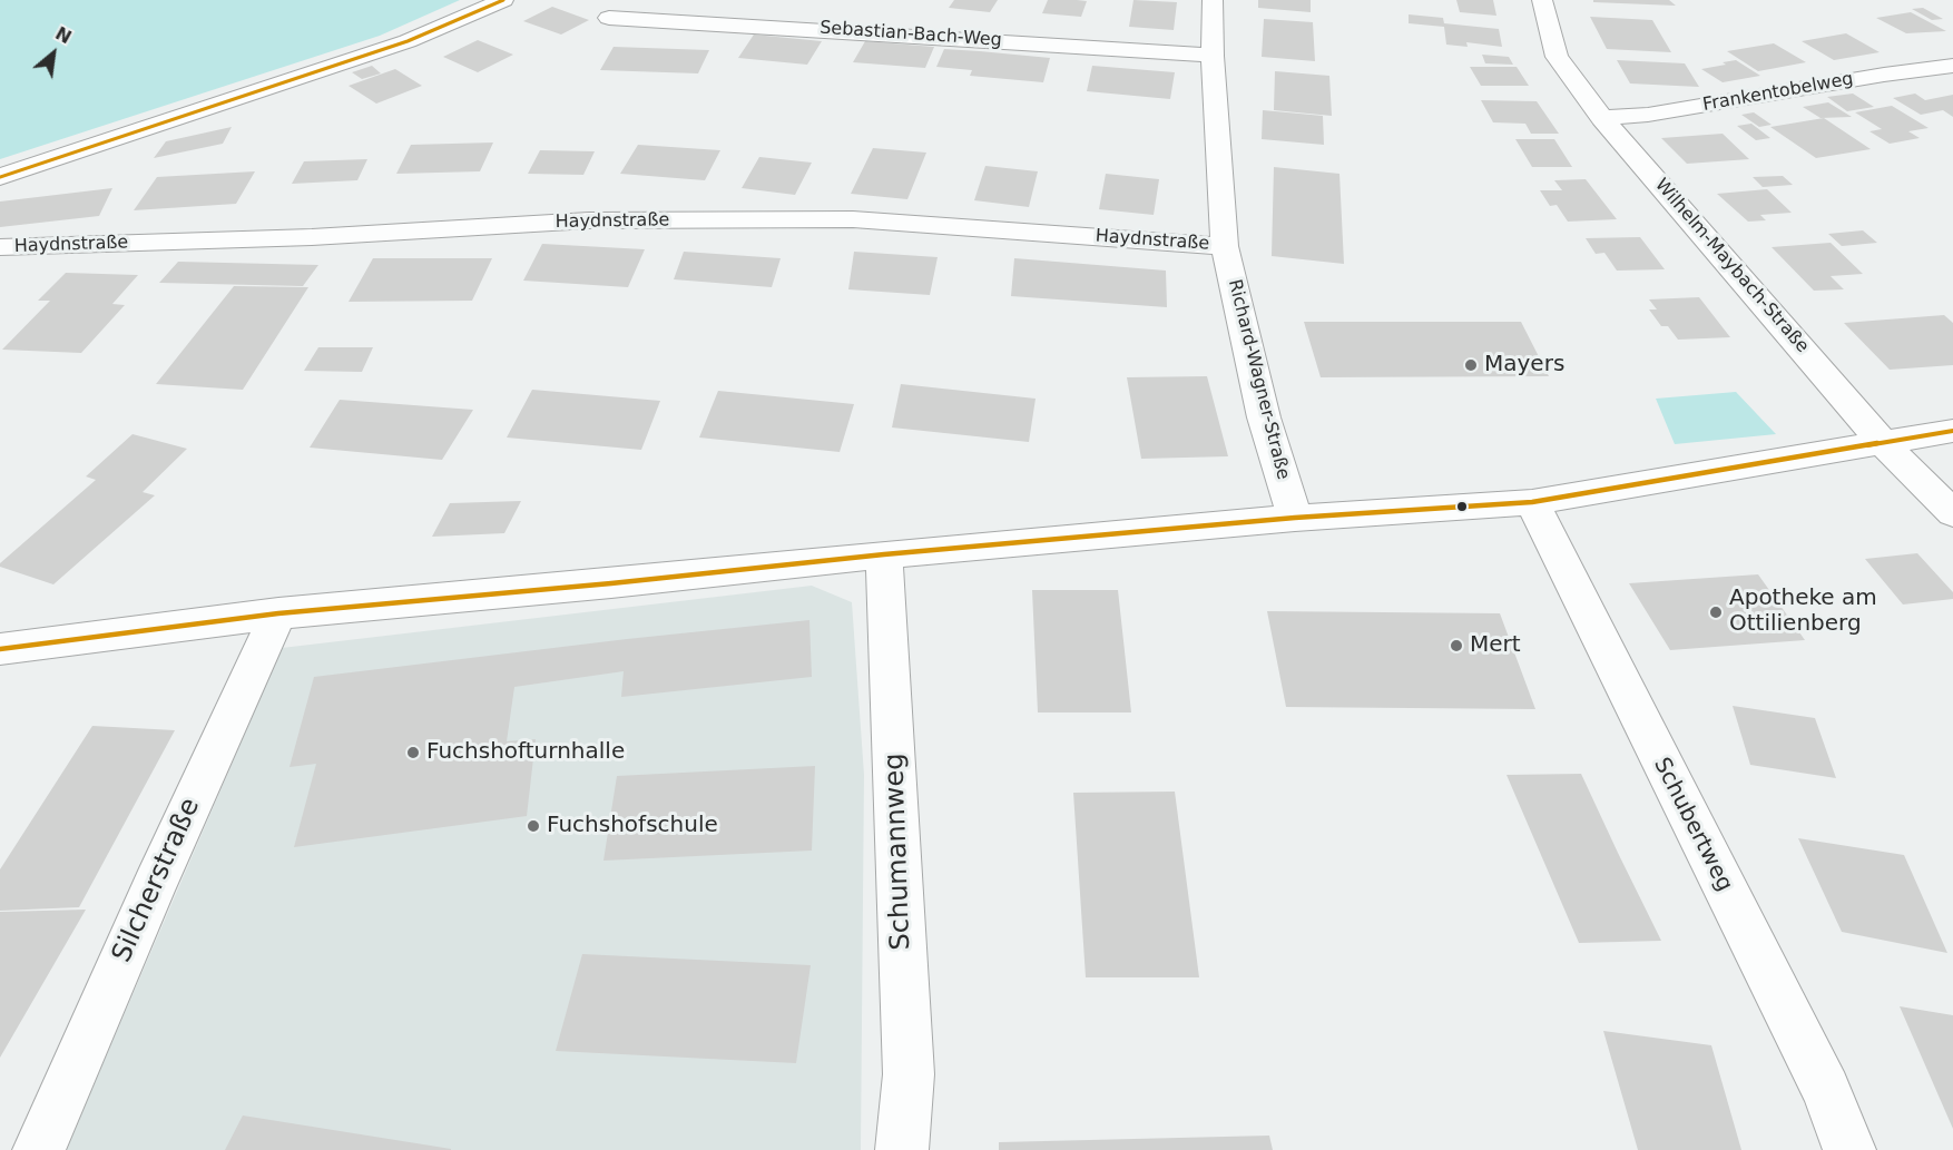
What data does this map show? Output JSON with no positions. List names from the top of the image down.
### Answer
{
  "streets": {
    "street": [
      "Sebastian-Bach-Weg",
      "Frankentobelweg",
      "Haydnstraße",
      "Wilhelm-Maybach-Straße",
      "Richard-Wagner-Straße",
      "Schubertweg",
      "Schumannweg",
      "Silcherstraße"
    ]
  },
  "crossings": [
    ["Sebastian-Bach-Weg", "Richard-Wagner-Straße"],
    ["Frankentobelweg", "Wilhelm-Maybach-Straße"],
    ["Haydnstraße", "Richard-Wagner-Straße"]
  ],
  "places": [
    "Mayers",
    "Apotheke am Ottilienberg",
    "Mert",
    "Fuchshofturnhalle",
    "Fuchshofschule"
  ],
  "north": "top right"
}
